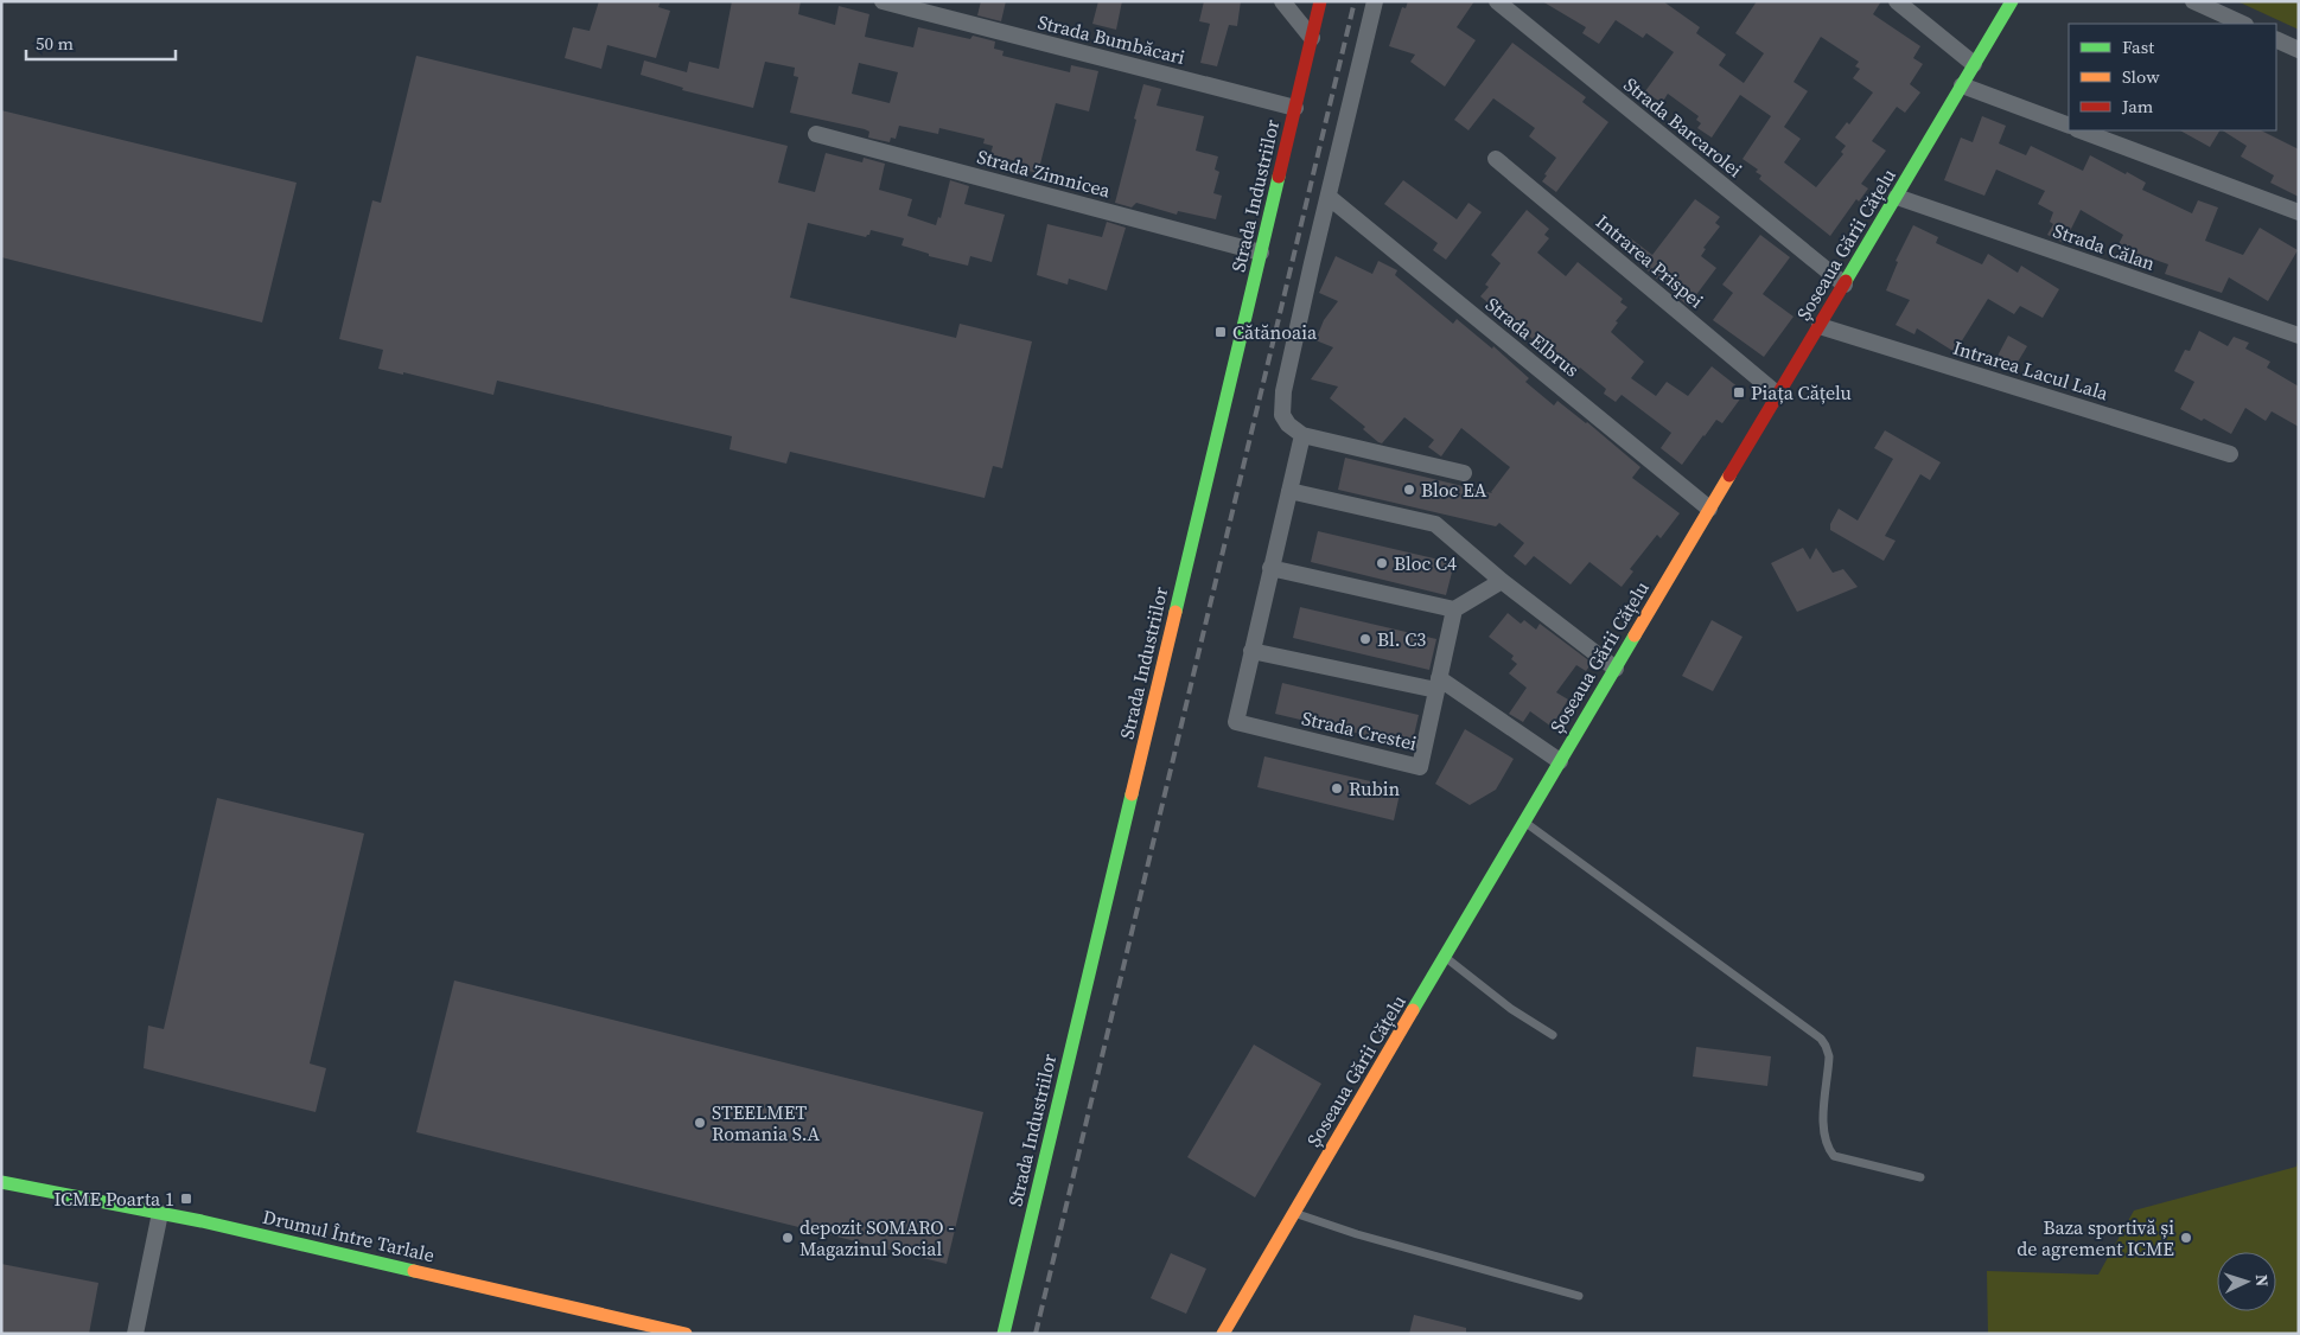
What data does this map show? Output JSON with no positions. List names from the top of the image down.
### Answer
{
  "streets": {
    "main road": ["Strada Industriilor", "Șoseaua Gării Cățelu", "Drumul Între Tarlale"],
    "street": [
      "Strada Bumbăcari",
      "Strada Barcarolei",
      "Strada Zimnicea",
      "Strada Călan",
      "Intrarea Prispei",
      "Strada Elbrus",
      "Intrarea Lacul Lala",
      "Strada Crestei"
    ]
  },
  "crossings": [
    ["Strada Bumbăcari", "Strada Industriilor"],
    ["Strada Barcarolei", "Șoseaua Gării Cățelu"],
    ["Strada Zimnicea", "Strada Industriilor"],
    ["Șoseaua Gării Cățelu", "Strada Călan"],
    ["Șoseaua Gării Cățelu", "Intrarea Prispei"],
    ["Șoseaua Gării Cățelu", "Strada Elbrus"],
    ["Șoseaua Gării Cățelu", "Intrarea Lacul Lala"]
  ],
  "places": {
    "transit": ["Cătănoaia", "Piața Cățelu", "ICME Poarta 1"],
    "other": [
      "Bloc EA",
      "Bloc C4",
      "Bl. C3",
      "Rubin",
      "STEELMET Romania S.A",
      "depozit SOMARO - Magazinul Social",
      "Baza sportivă și de agrement ICME"
    ]
  },
  "legend": ["Fast", "Slow", "Jam"],
  "scale_bar": "50 m",
  "north": "right"
}
